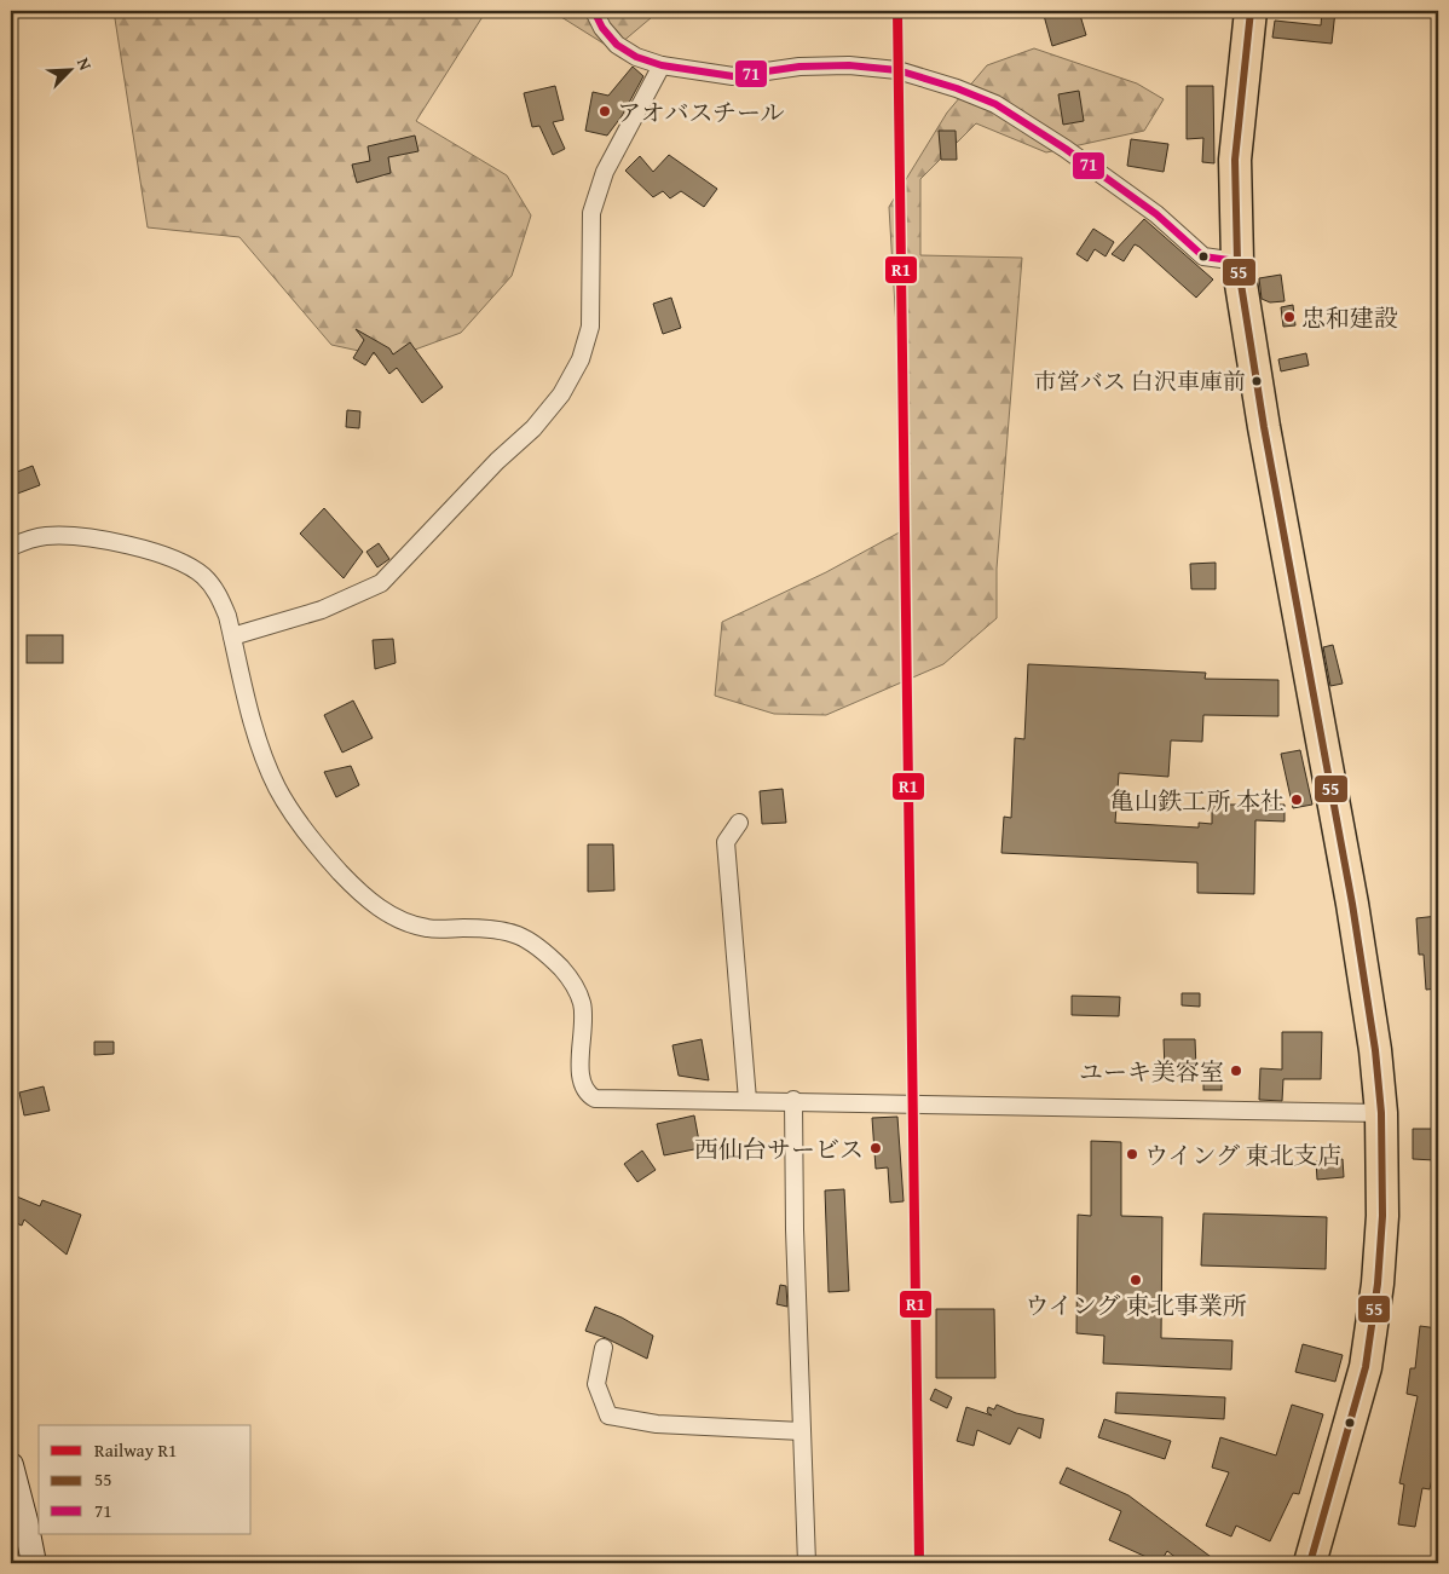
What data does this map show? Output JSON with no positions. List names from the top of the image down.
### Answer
{
  "places": [
    "アオバスチール",
    "忠和建設",
    "市営バス 白沢車庫前",
    "亀山鉄工所 本社",
    "ユーキ美容室",
    "西仙台サービス",
    "ウイング 東北支店",
    "ウイング 東北事業所"
  ],
  "lines": ["rail line R1", "transit line 55", "transit line 71"],
  "legend": ["Railway R1", "55", "71"],
  "north": "top right"
}
